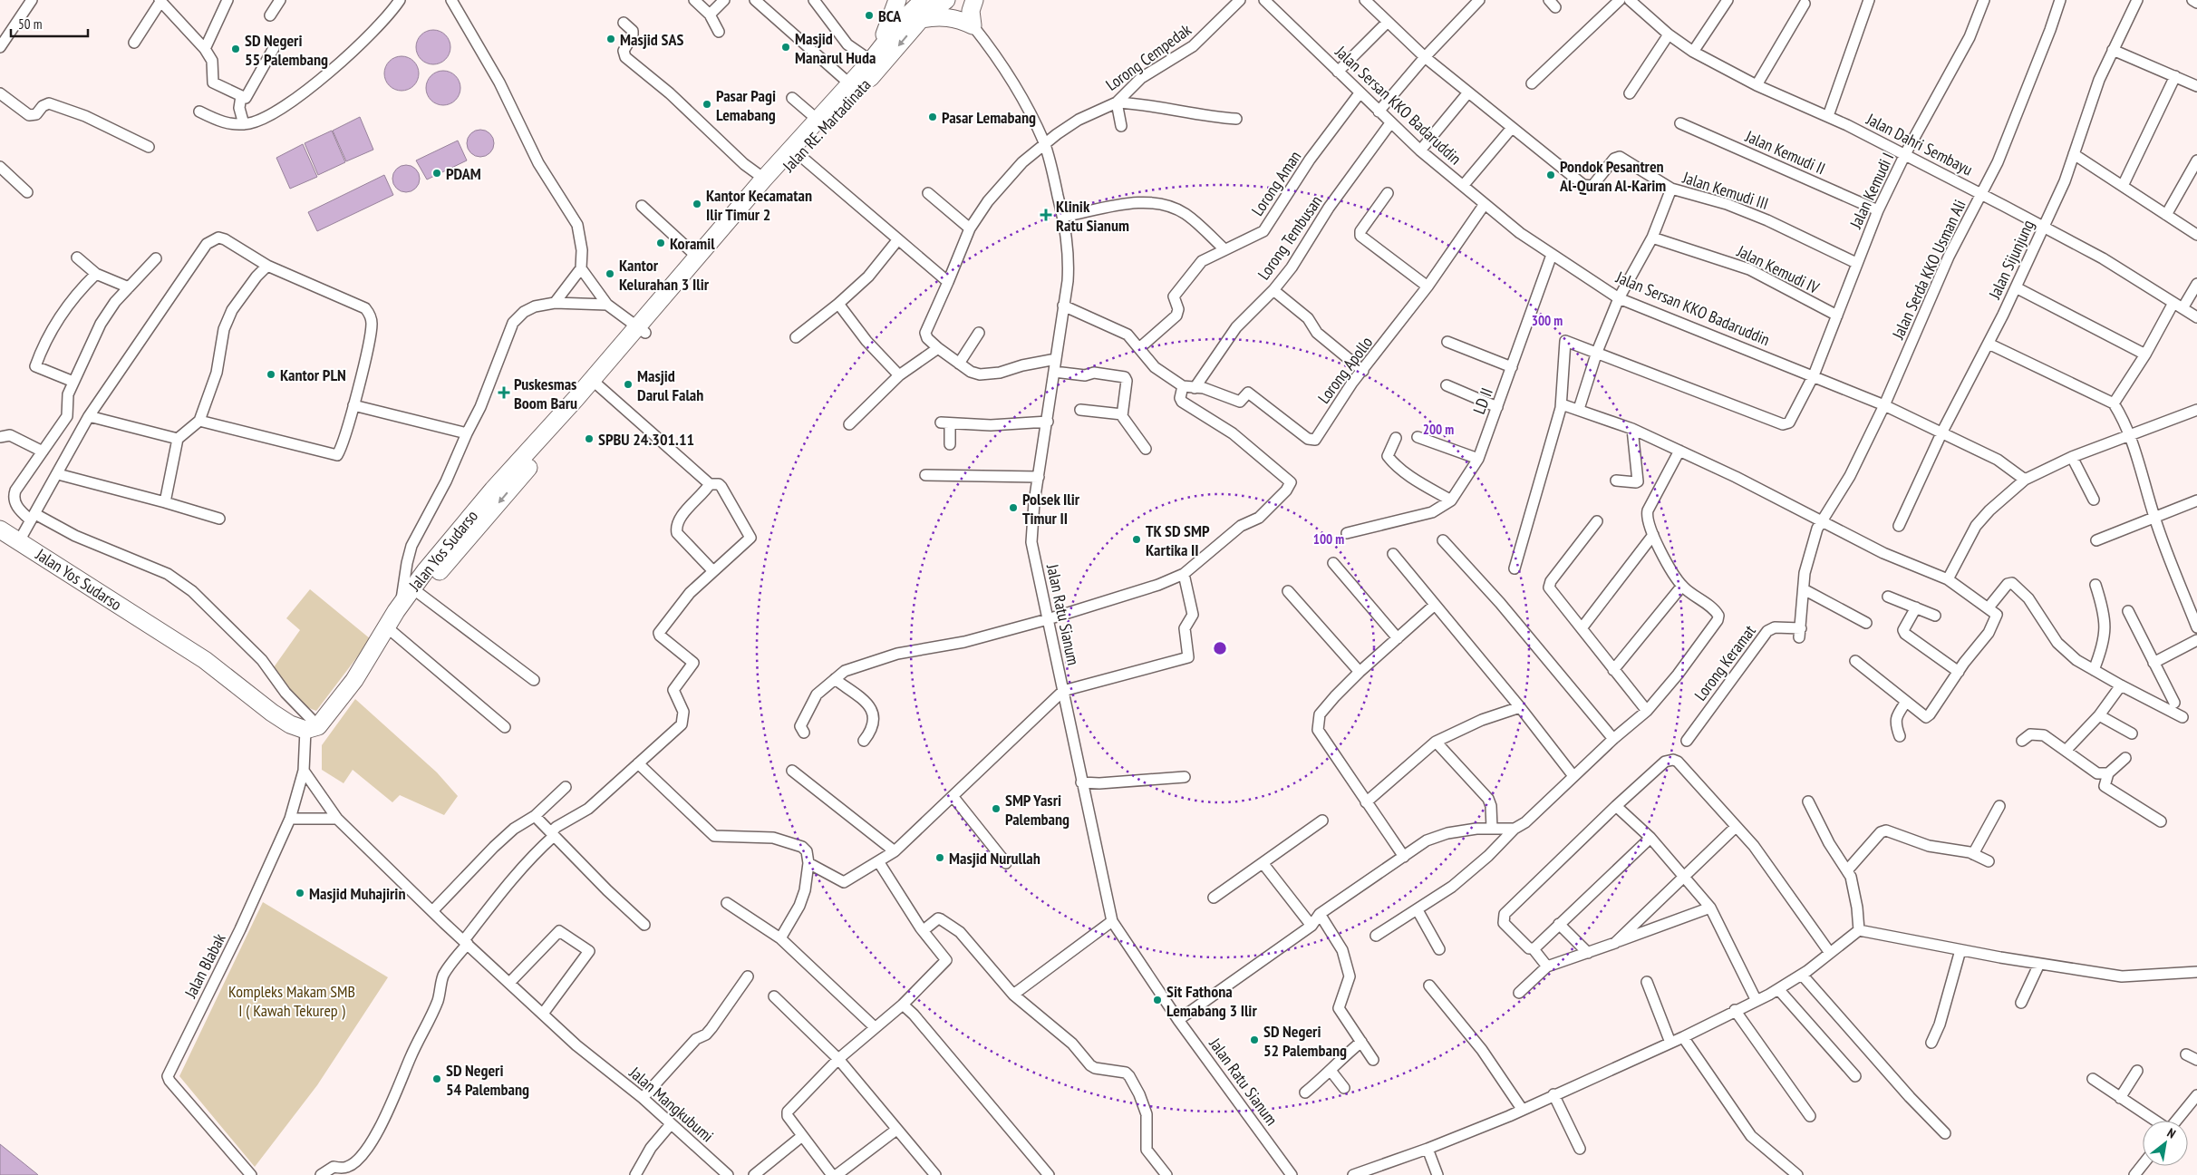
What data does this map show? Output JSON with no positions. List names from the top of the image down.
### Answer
{
  "streets": {
    "highway": ["Jalan RE. Martadinata", "Jalan Yos Sudarso"],
    "street": [
      "Lorong Cempedak",
      "Jalan Sersan KKO Badaruddin",
      "Jalan Dahri Sembayu",
      "Jalan Kemudi II",
      "Lorong Aman",
      "Jalan Kemudi III",
      "Jalan Kemudi I",
      "Lorong Tembusan",
      "Jalan Sijunjung",
      "Jalan Kemudi IV",
      "Jalan Serda KKO Usman Ali",
      "Lorong Apollo",
      "LD II",
      "Jalan Ratu Sianum",
      "Lorong Keramat",
      "Jalan Blabak",
      "Jalan Mangkubumi"
    ]
  },
  "crossings": [
    ["Lorong Cempedak", "Jalan Ratu Sianum"],
    ["Jalan Sersan KKO Badaruddin", "Lorong Aman"],
    ["Jalan Sersan KKO Badaruddin", "Jalan Kemudi III"],
    ["Jalan Sersan KKO Badaruddin", "Jalan Kemudi I"],
    ["Jalan Sersan KKO Badaruddin", "Lorong Tembusan"],
    ["Jalan Sersan KKO Badaruddin", "Jalan Sijunjung"],
    ["Jalan Sersan KKO Badaruddin", "Jalan Serda KKO Usman Ali"],
    ["Jalan Sersan KKO Badaruddin", "Lorong Apollo"],
    ["Jalan Sersan KKO Badaruddin", "LD II"],
    ["Jalan RE. Martadinata", "Jalan Yos Sudarso"],
    ["Jalan Dahri Sembayu", "Jalan Kemudi I"],
    ["Jalan Dahri Sembayu", "Jalan Sijunjung"],
    ["Jalan Dahri Sembayu", "Jalan Serda KKO Usman Ali"],
    ["Jalan Kemudi II", "Jalan Kemudi I"],
    ["Jalan Kemudi III", "Jalan Kemudi I"],
    ["Jalan Kemudi III", "Jalan Kemudi IV"],
    ["Jalan Kemudi I", "Jalan Kemudi IV"],
    ["Lorong Tembusan", "Lorong Apollo"],
    ["Jalan Serda KKO Usman Ali", "Lorong Keramat"],
    ["Jalan Yos Sudarso", "Jalan Blabak"],
    ["Jalan Blabak", "Jalan Mangkubumi"]
  ],
  "parks": ["Kompleks Makam SMB I ( Kawah Tekurep )"],
  "places": {
    "other": [
      "BCA",
      "Masjid SAS",
      "Masjid Manarul Huda",
      "SD Negeri 55 Palembang",
      "Pasar Pagi Lemabang",
      "Pasar Lemabang",
      "PDAM",
      "Pondok Pesantren Al-Quran Al-Karim",
      "Kantor Kecamatan Ilir Timur 2",
      "Koramil",
      "Kantor Kelurahan 3 Ilir",
      "Kantor PLN",
      "Masjid Darul Falah",
      "SPBU 24.301.11",
      "Polsek Ilir Timur II",
      "TK SD SMP Kartika II",
      "SMP Yasri Palembang",
      "Masjid Nurullah",
      "Masjid Muhajirin",
      "Sit Fathona Lemabang 3 Ilir",
      "SD Negeri 52 Palembang",
      "SD Negeri 54 Palembang"
    ],
    "health": ["Klinik Ratu Sianum", "Puskesmas Boom Baru"]
  },
  "scale_bar": "50 m",
  "north": "top right",
  "rings": ["300 m", "200 m", "100 m"]
}
